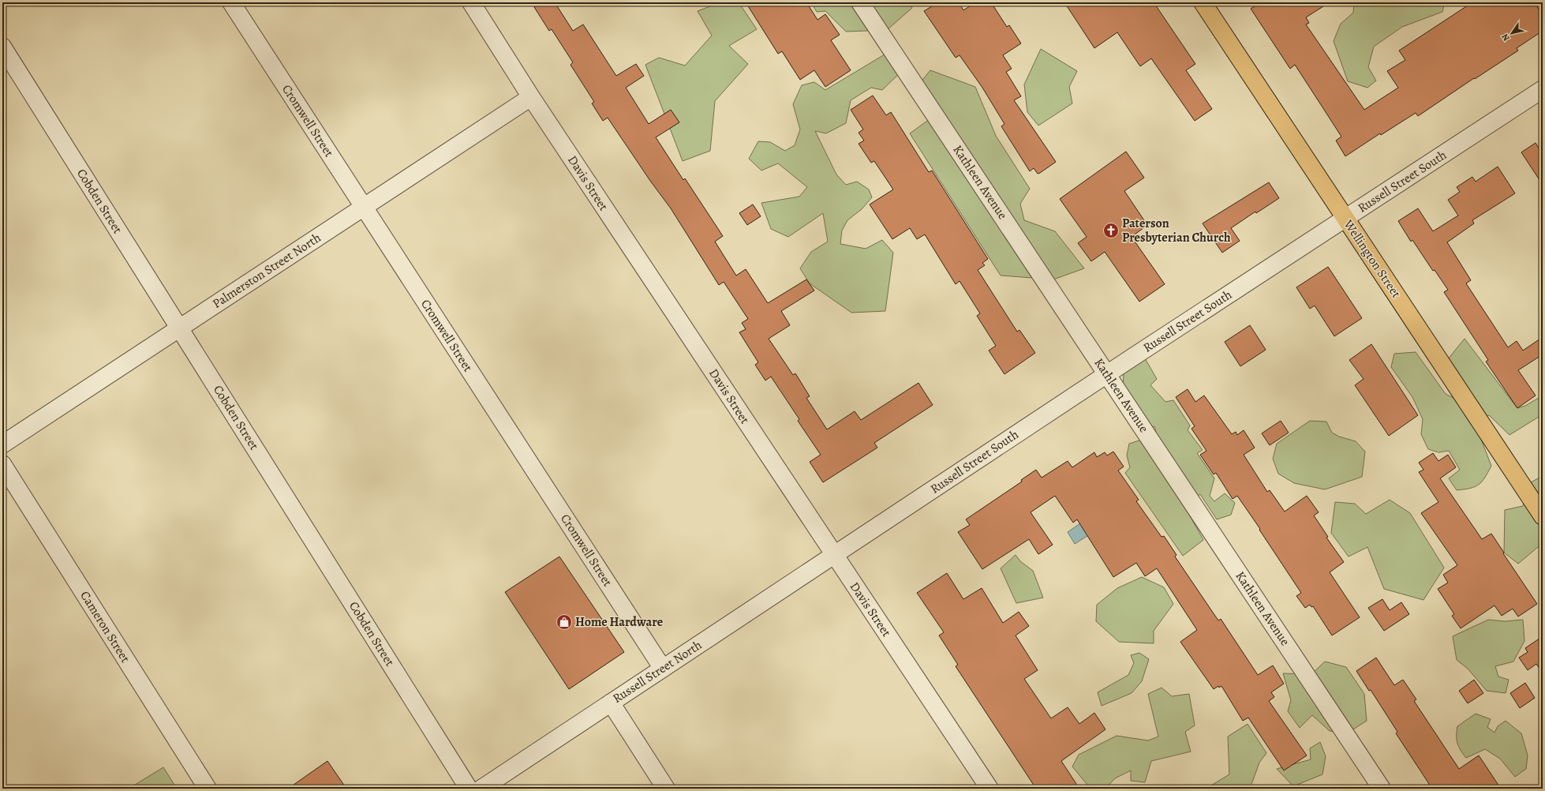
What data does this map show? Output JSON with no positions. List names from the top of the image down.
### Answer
{
  "streets": {
    "main road": ["Wellington Street"],
    "street": [
      "Cromwell Street",
      "Russell Street South",
      "Kathleen Avenue",
      "Davis Street",
      "Cobden Street",
      "Palmerston Street North",
      "Cameron Street",
      "Russell Street North"
    ]
  },
  "crossings": [
    ["Cromwell Street", "Palmerston Street North"],
    ["Cromwell Street", "Russell Street North"],
    ["Russell Street South", "Kathleen Avenue"],
    ["Russell Street South", "Davis Street"],
    ["Russell Street South", "Wellington Street"],
    ["Russell Street South", "Russell Street North"],
    ["Davis Street", "Palmerston Street North"],
    ["Davis Street", "Russell Street North"],
    ["Cobden Street", "Palmerston Street North"]
  ],
  "places": {
    "church": ["Paterson Presbyterian Church"],
    "shop": ["Home Hardware"]
  },
  "north": "bottom left"
}
